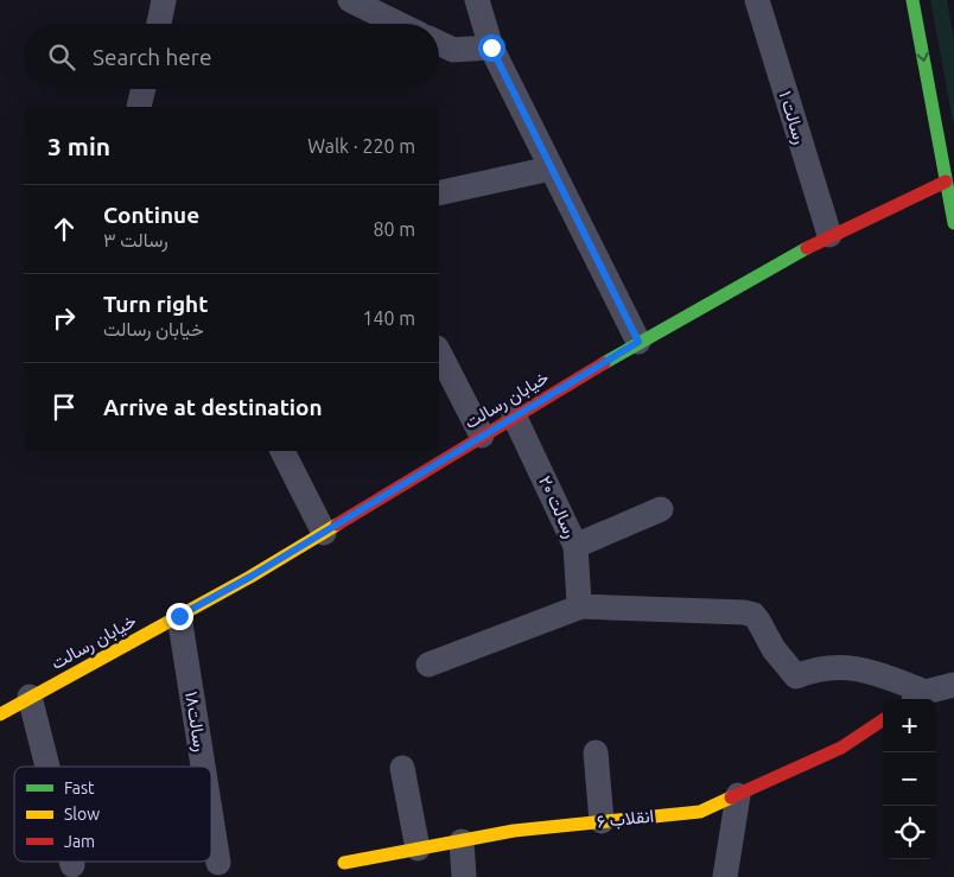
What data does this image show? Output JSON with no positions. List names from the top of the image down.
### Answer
{
  "streets": {
    "street": [
      "رسالت ۱",
      "خیابان رسالت",
      "رسالت ۲۰",
      "رسالت۱۸",
      "انقلاب ۶"
    ]
  },
  "crossings": [
    ["رسالت ۱", "خیابان رسالت"],
    ["خیابان رسالت", "رسالت ۲۰"],
    ["خیابان رسالت", "رسالت۱۸"]
  ],
  "legend": ["Fast", "Slow", "Jam"],
  "page": {
    "search": "Search here",
    "heading": ["3 min", "Walk · 220 m"],
    "list": [
      ["Continue", "رسالت ۳", "80 m"],
      ["Turn right", "خیابان رسالت", "140 m"],
      "Arrive at destination"
    ],
    "map_buttons": ["+", "−"]
  }
}
